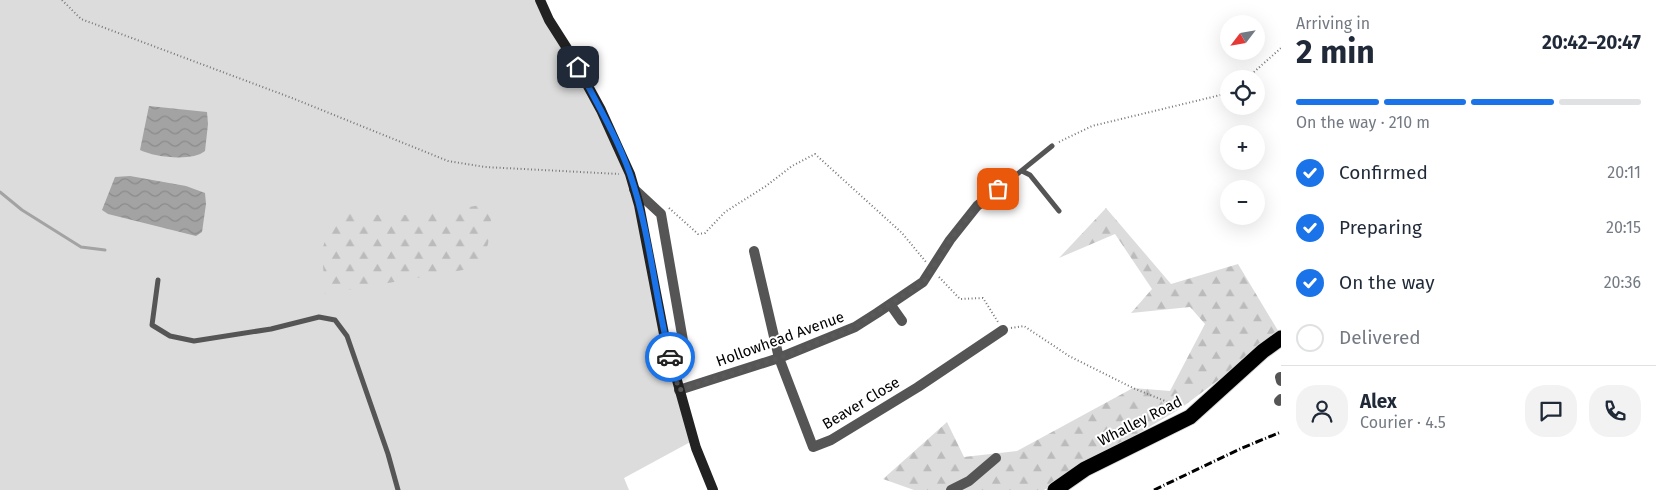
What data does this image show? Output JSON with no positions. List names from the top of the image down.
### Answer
{
  "streets": {
    "highway": ["Whalley Road"],
    "street": ["Hollowhead Avenue", "Beaver Close"]
  },
  "crossings": [
    ["Hollowhead Avenue", "Beaver Close"]
  ],
  "north": "bottom left",
  "page": {
    "heading": ["2 min", "Arriving in", "20:42–20:47"],
    "panel": ["Alex", "Courier · 4.5"],
    "map_buttons": ["+", "−"],
    "bar": "On the way · 210 m",
    "list": [
      ["Confirmed", "20:11"],
      ["Preparing", "20:15"],
      ["On the way", "20:36"],
      "Delivered"
    ]
  }
}
